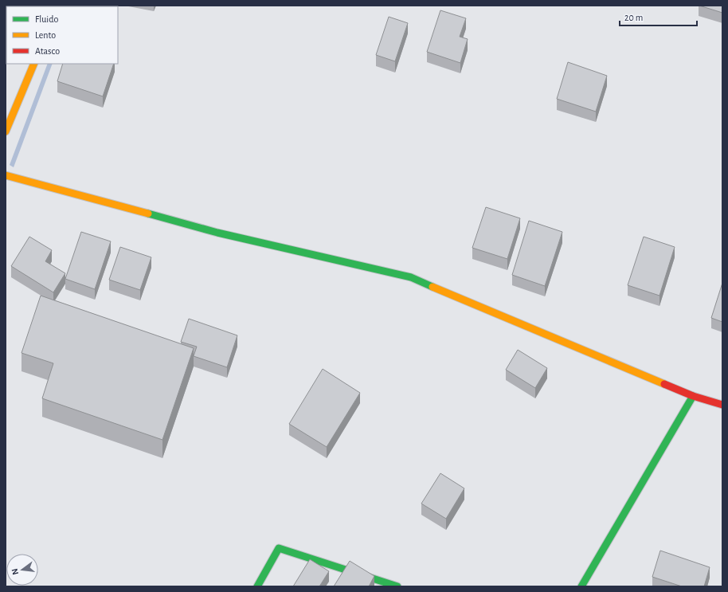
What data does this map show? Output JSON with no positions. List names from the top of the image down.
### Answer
{
  "legend": ["Fluido", "Lento", "Atasco"],
  "scale_bar": "20 m",
  "north": "left"
}
